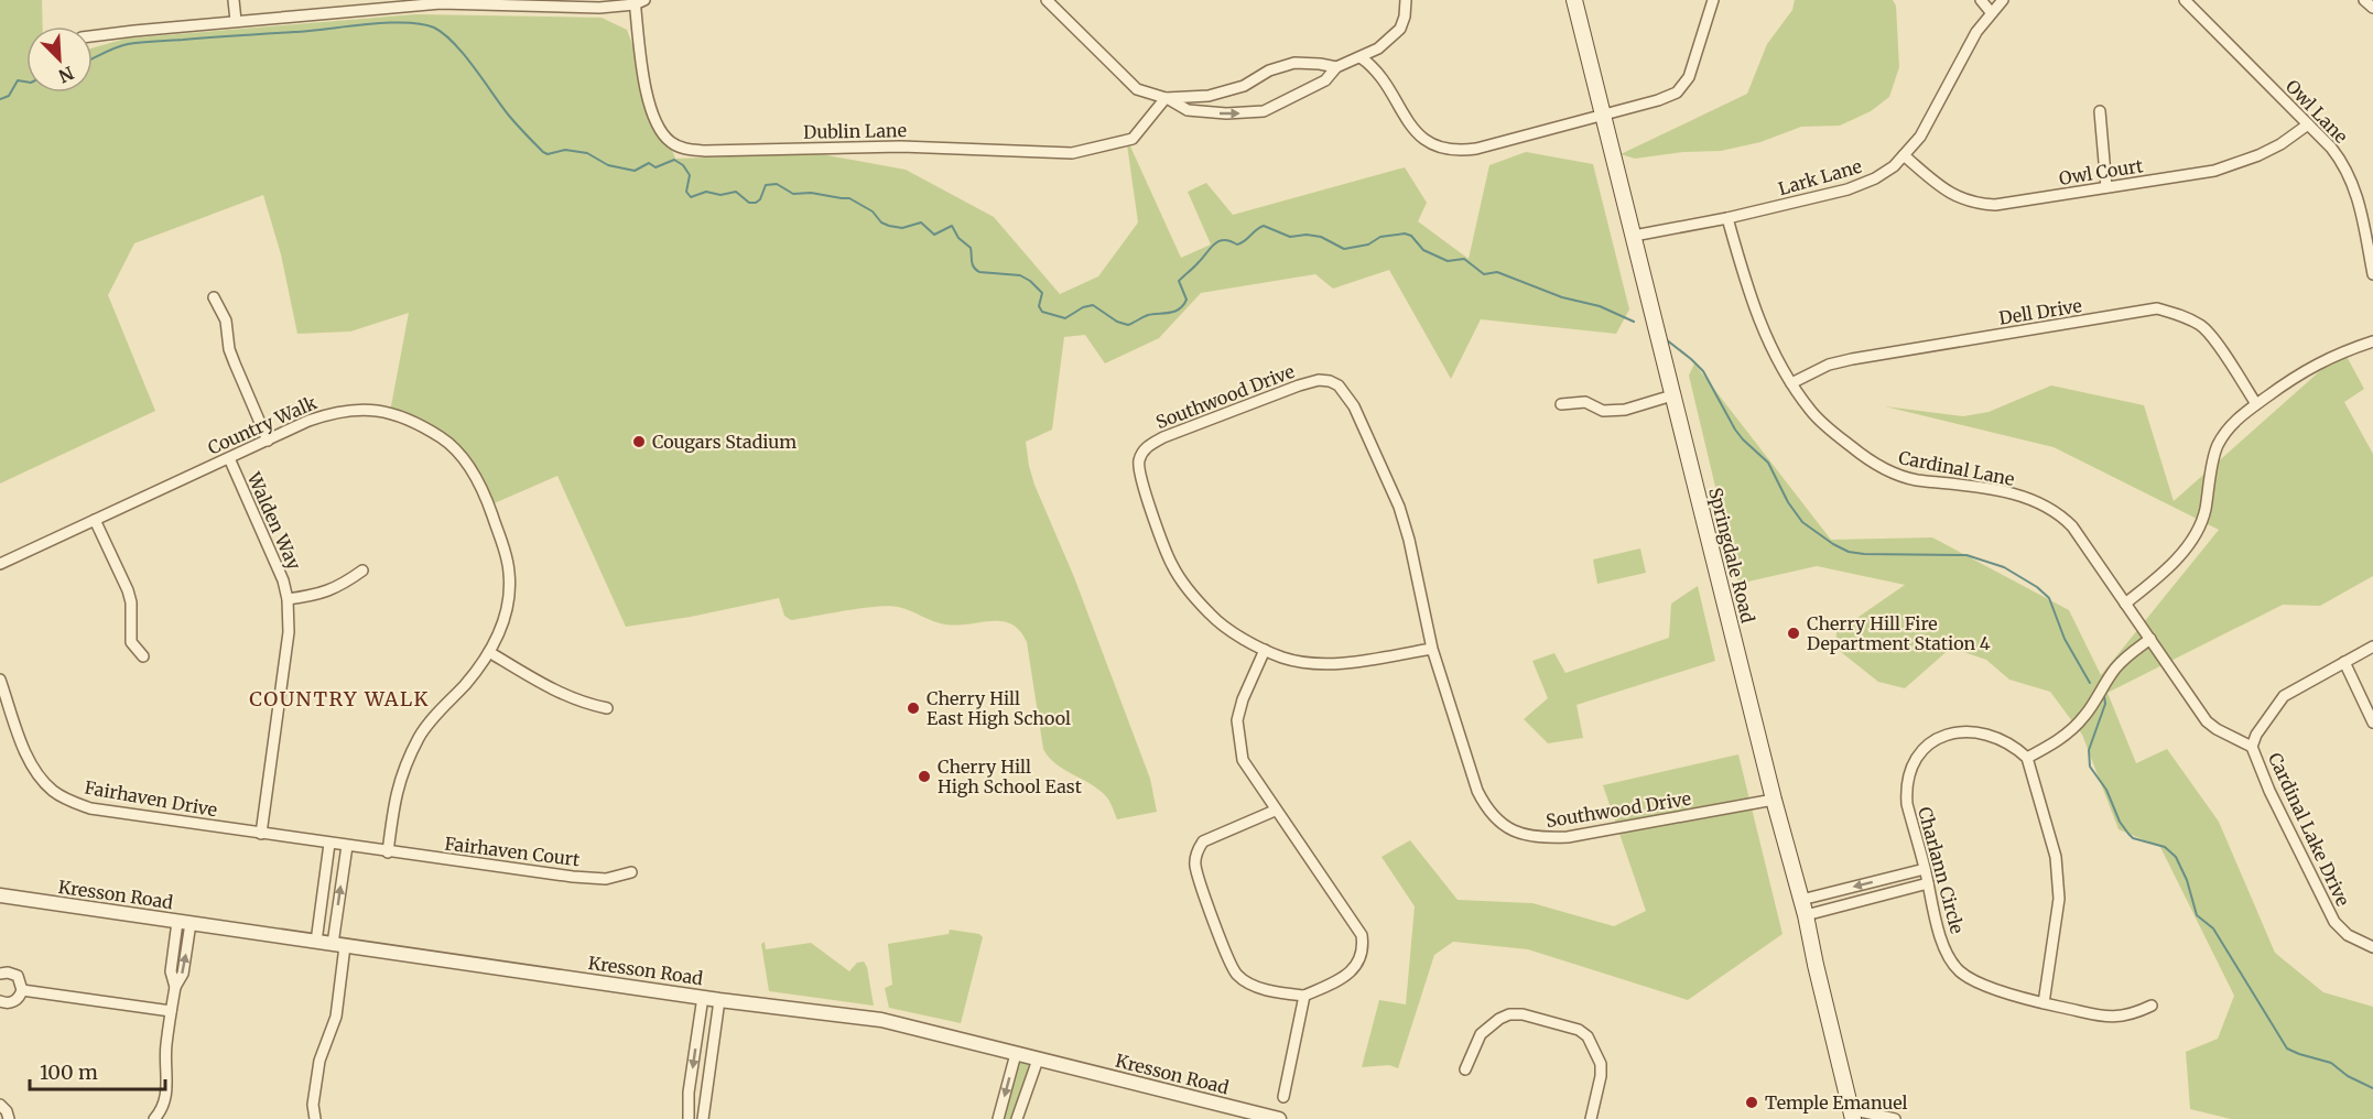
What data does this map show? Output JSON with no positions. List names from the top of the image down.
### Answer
{
  "streets": {
    "main road": ["Springdale Road"],
    "street": [
      "Owl Lane",
      "Dublin Lane",
      "Owl Court",
      "Lark Lane",
      "Dell Drive",
      "Southwood Drive",
      "Country Walk",
      "Cardinal Lane",
      "Walden Way",
      "Fairhaven Drive",
      "Cardinal Lake Drive",
      "Fairhaven Court",
      "Charlann Circle",
      "Kresson Road"
    ]
  },
  "crossings": [
    ["Owl Lane", "Owl Court"],
    ["Owl Court", "Lark Lane"],
    ["Lark Lane", "Cardinal Lane"],
    ["Lark Lane", "Springdale Road"],
    ["Dell Drive", "Cardinal Lane"],
    ["Southwood Drive", "Springdale Road"],
    ["Country Walk", "Walden Way"],
    ["Country Walk", "Fairhaven Court"],
    ["Cardinal Lane", "Cardinal Lake Drive"],
    ["Walden Way", "Fairhaven Drive"]
  ],
  "districts": ["COUNTRY WALK"],
  "places": [
    "Cougars Stadium",
    "Cherry Hill Fire Department Station 4",
    "Cherry Hill East High School",
    "Cherry Hill High School East",
    "Temple Emanuel"
  ],
  "scale_bar": "100 m",
  "north": "bottom right"
}
